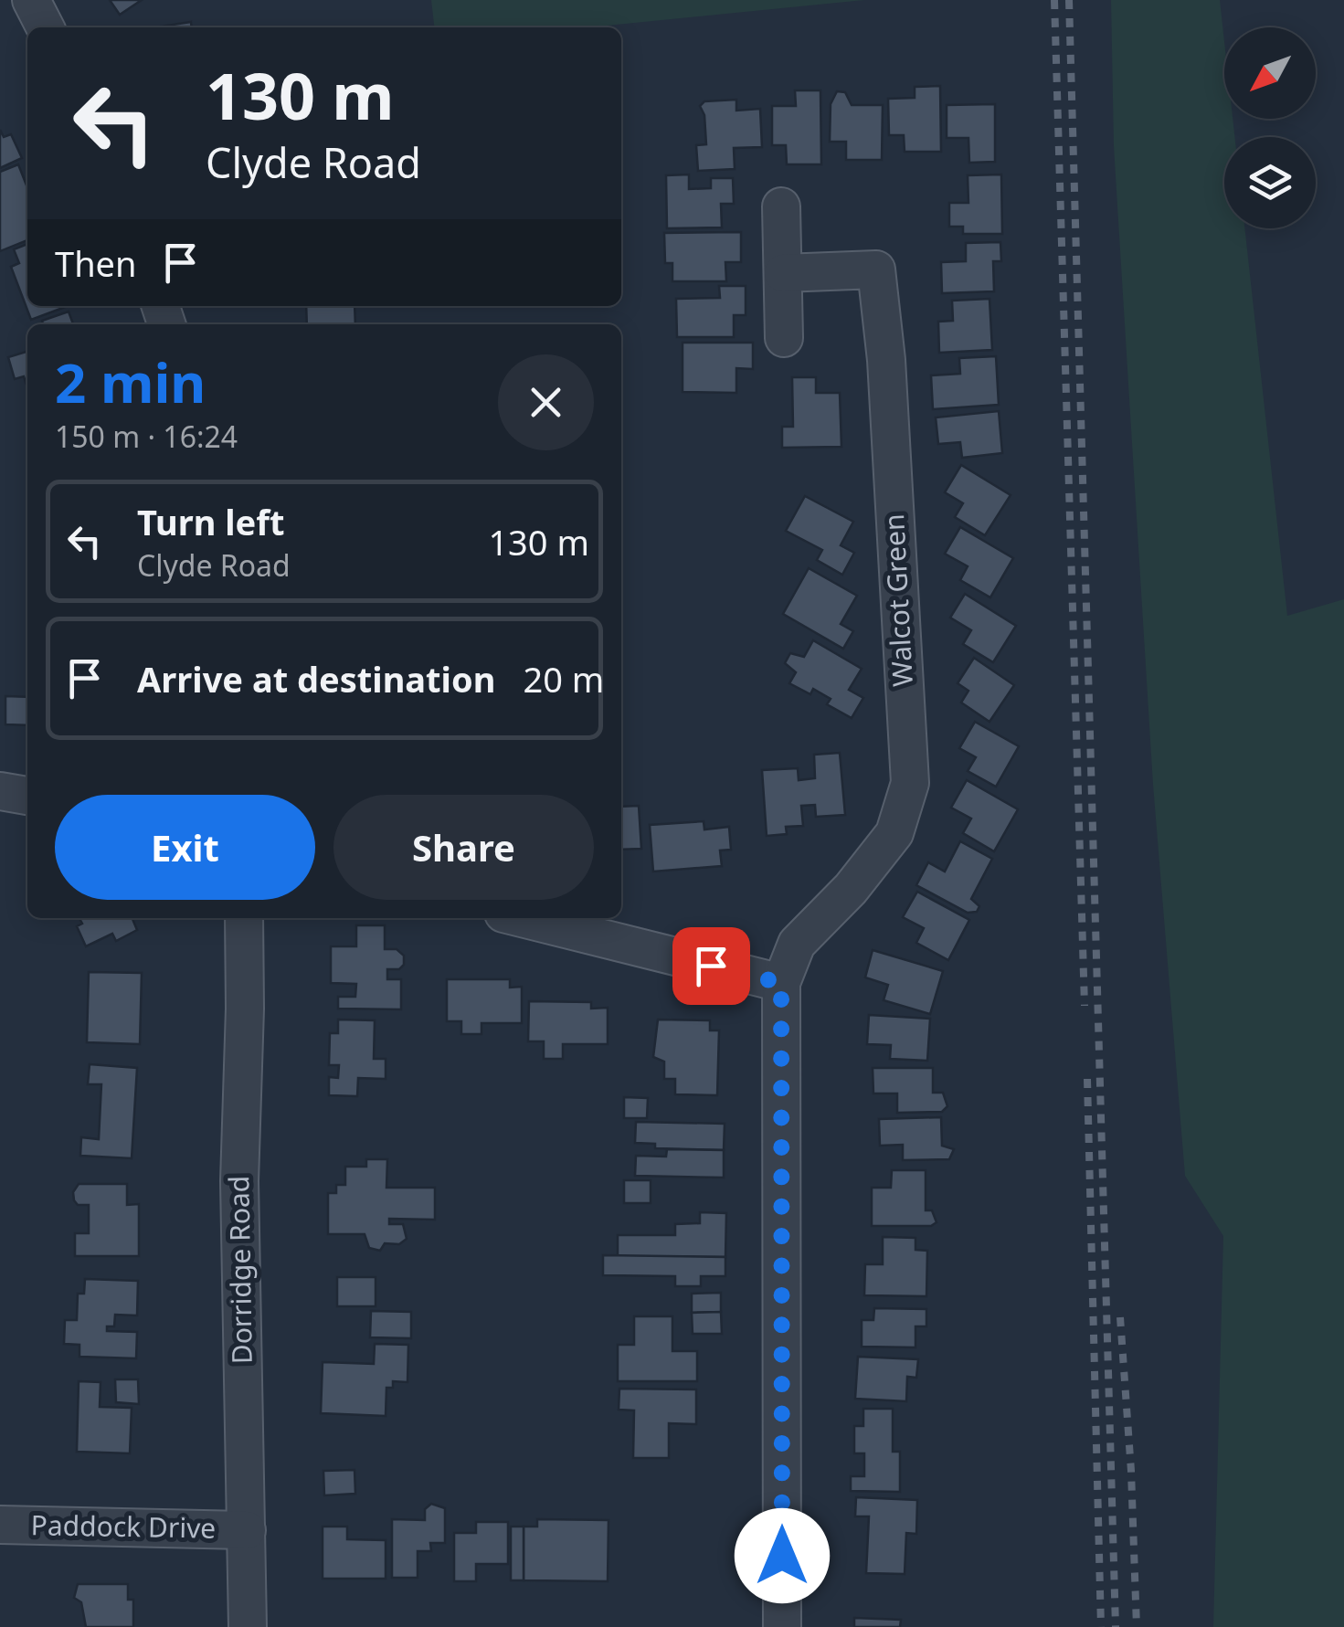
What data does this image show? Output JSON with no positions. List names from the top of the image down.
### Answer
{
  "streets": {
    "street": ["Walcot Green", "Dorridge Road", "Paddock Drive"]
  },
  "crossings": [
    ["Dorridge Road", "Paddock Drive"]
  ],
  "north": "bottom left",
  "page": {
    "turn": ["130 m", "Clyde Road"],
    "then": "Then",
    "heading": ["2 min", "150 m · 16:24"],
    "list": [
      {
        "name": "Turn left",
        "note": "Clyde Road",
        "value": "130 m"
      },
      {
        "name": "Arrive at destination",
        "value": "20 m"
      }
    ],
    "buttons": ["Exit", "Share"]
  }
}
